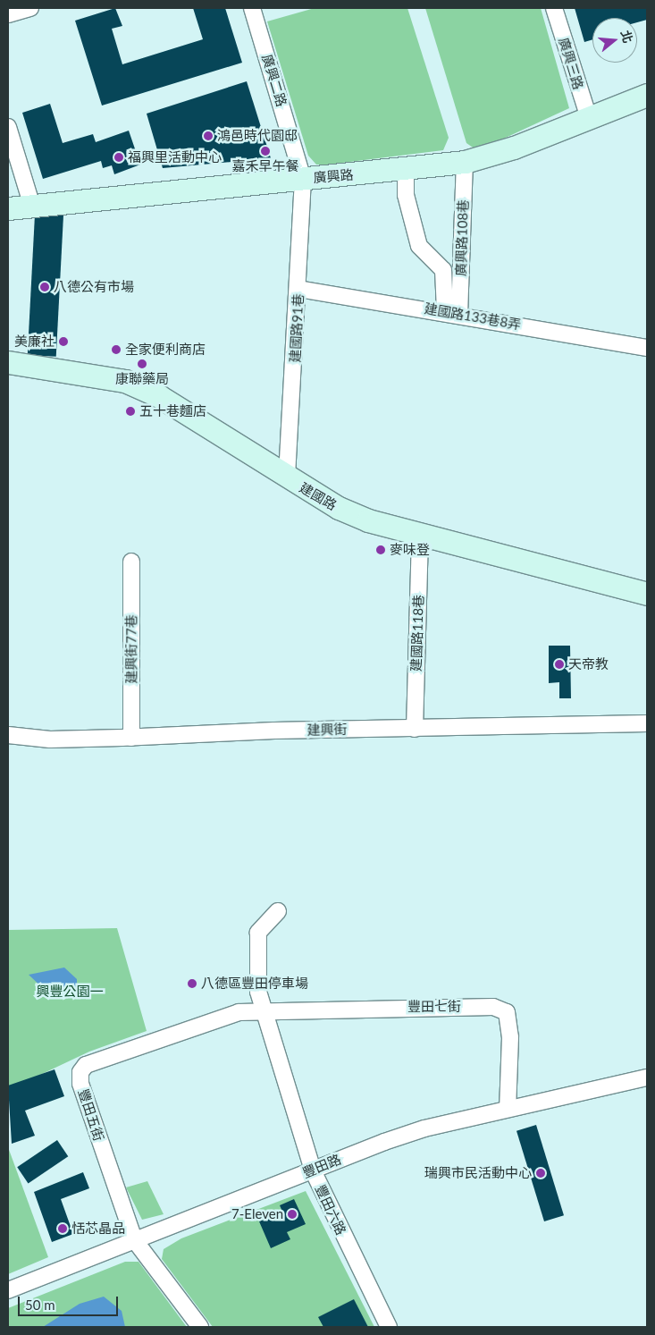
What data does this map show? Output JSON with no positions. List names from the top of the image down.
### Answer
{
  "streets": {
    "street": [
      "廣興三路",
      "廣興二路",
      "廣興路",
      "廣興路108巷",
      "建國路133巷8弄",
      "建國路91巷",
      "建國路",
      "建國路118巷",
      "建興街77巷",
      "建興街",
      "豐田七街",
      "豐田五街",
      "豐田路",
      "豐田六路"
    ]
  },
  "crossings": [
    ["廣興三路", "廣興路"],
    ["廣興二路", "廣興路"],
    ["廣興二路", "建國路91巷"],
    ["廣興路", "廣興路108巷"],
    ["廣興路", "建國路91巷"],
    ["廣興路108巷", "建國路133巷8弄"],
    ["建國路133巷8弄", "建國路91巷"],
    ["建國路91巷", "建國路"],
    ["建國路", "建國路118巷"],
    ["建國路118巷", "建興街"],
    ["建興街77巷", "建興街"],
    ["豐田七街", "豐田五街"],
    ["豐田七街", "豐田路"],
    ["豐田七街", "豐田六路"],
    ["豐田五街", "豐田路"],
    ["豐田五街", "豐田六路"],
    ["豐田路", "豐田六路"]
  ],
  "parks": ["興豐公園一"],
  "places": [
    "鴻邑時代園邸",
    "嘉禾早午餐",
    "福興里活動中心",
    "八德公有市場",
    "美廉社",
    "全家便利商店",
    "康聯藥局",
    "五十巷麵店",
    "麥味登",
    "天帝教",
    "八德區豐田停車場",
    "瑞興市民活動中心",
    "7-Eleven",
    "恬芯晶品"
  ],
  "scale_bar": "50 m",
  "north": "right"
}
